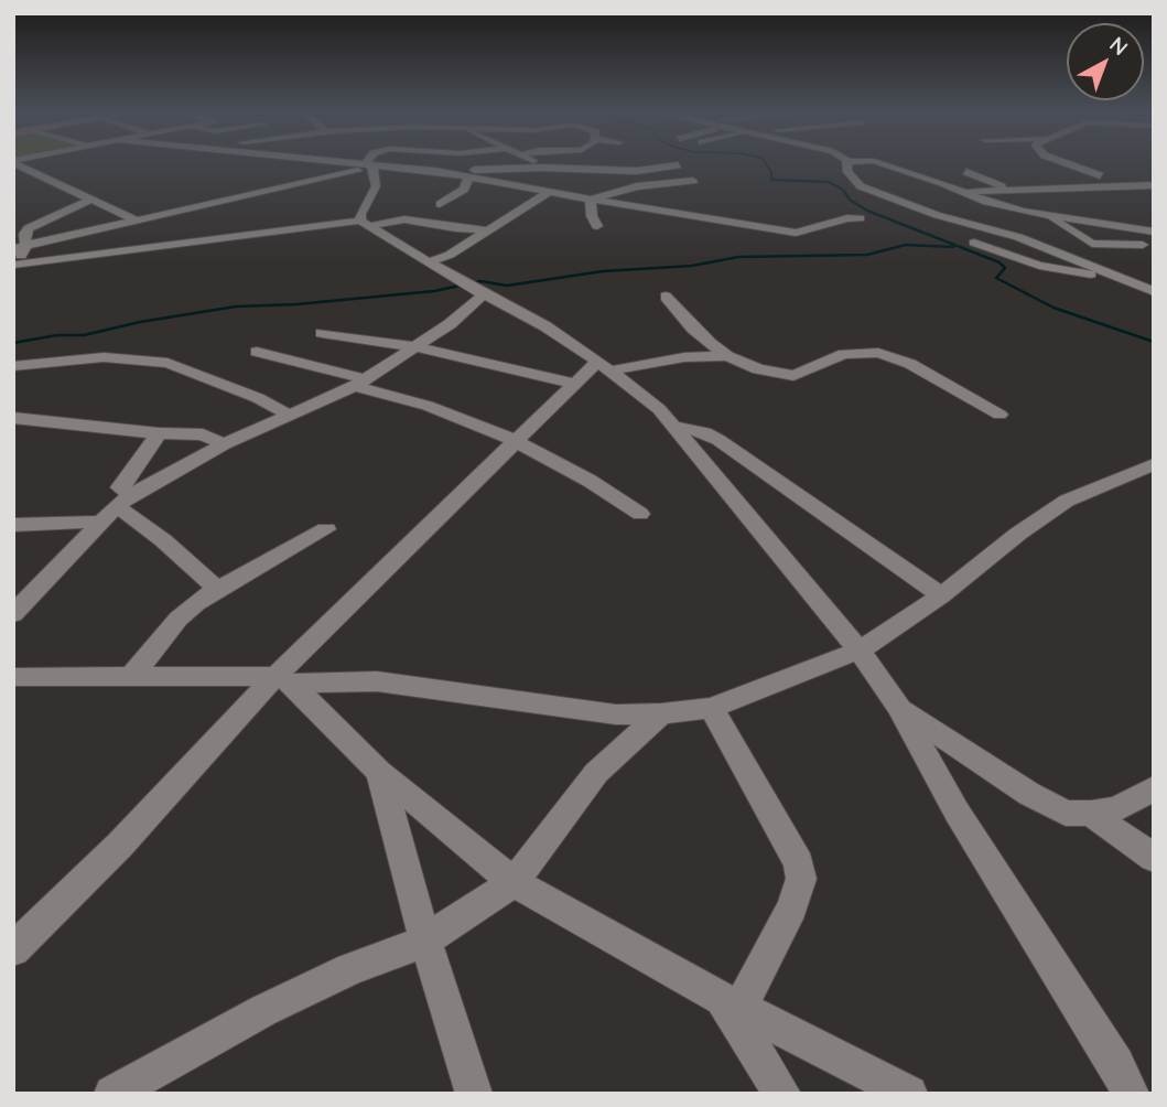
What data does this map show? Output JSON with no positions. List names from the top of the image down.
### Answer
{
  "north": "top right"
}
